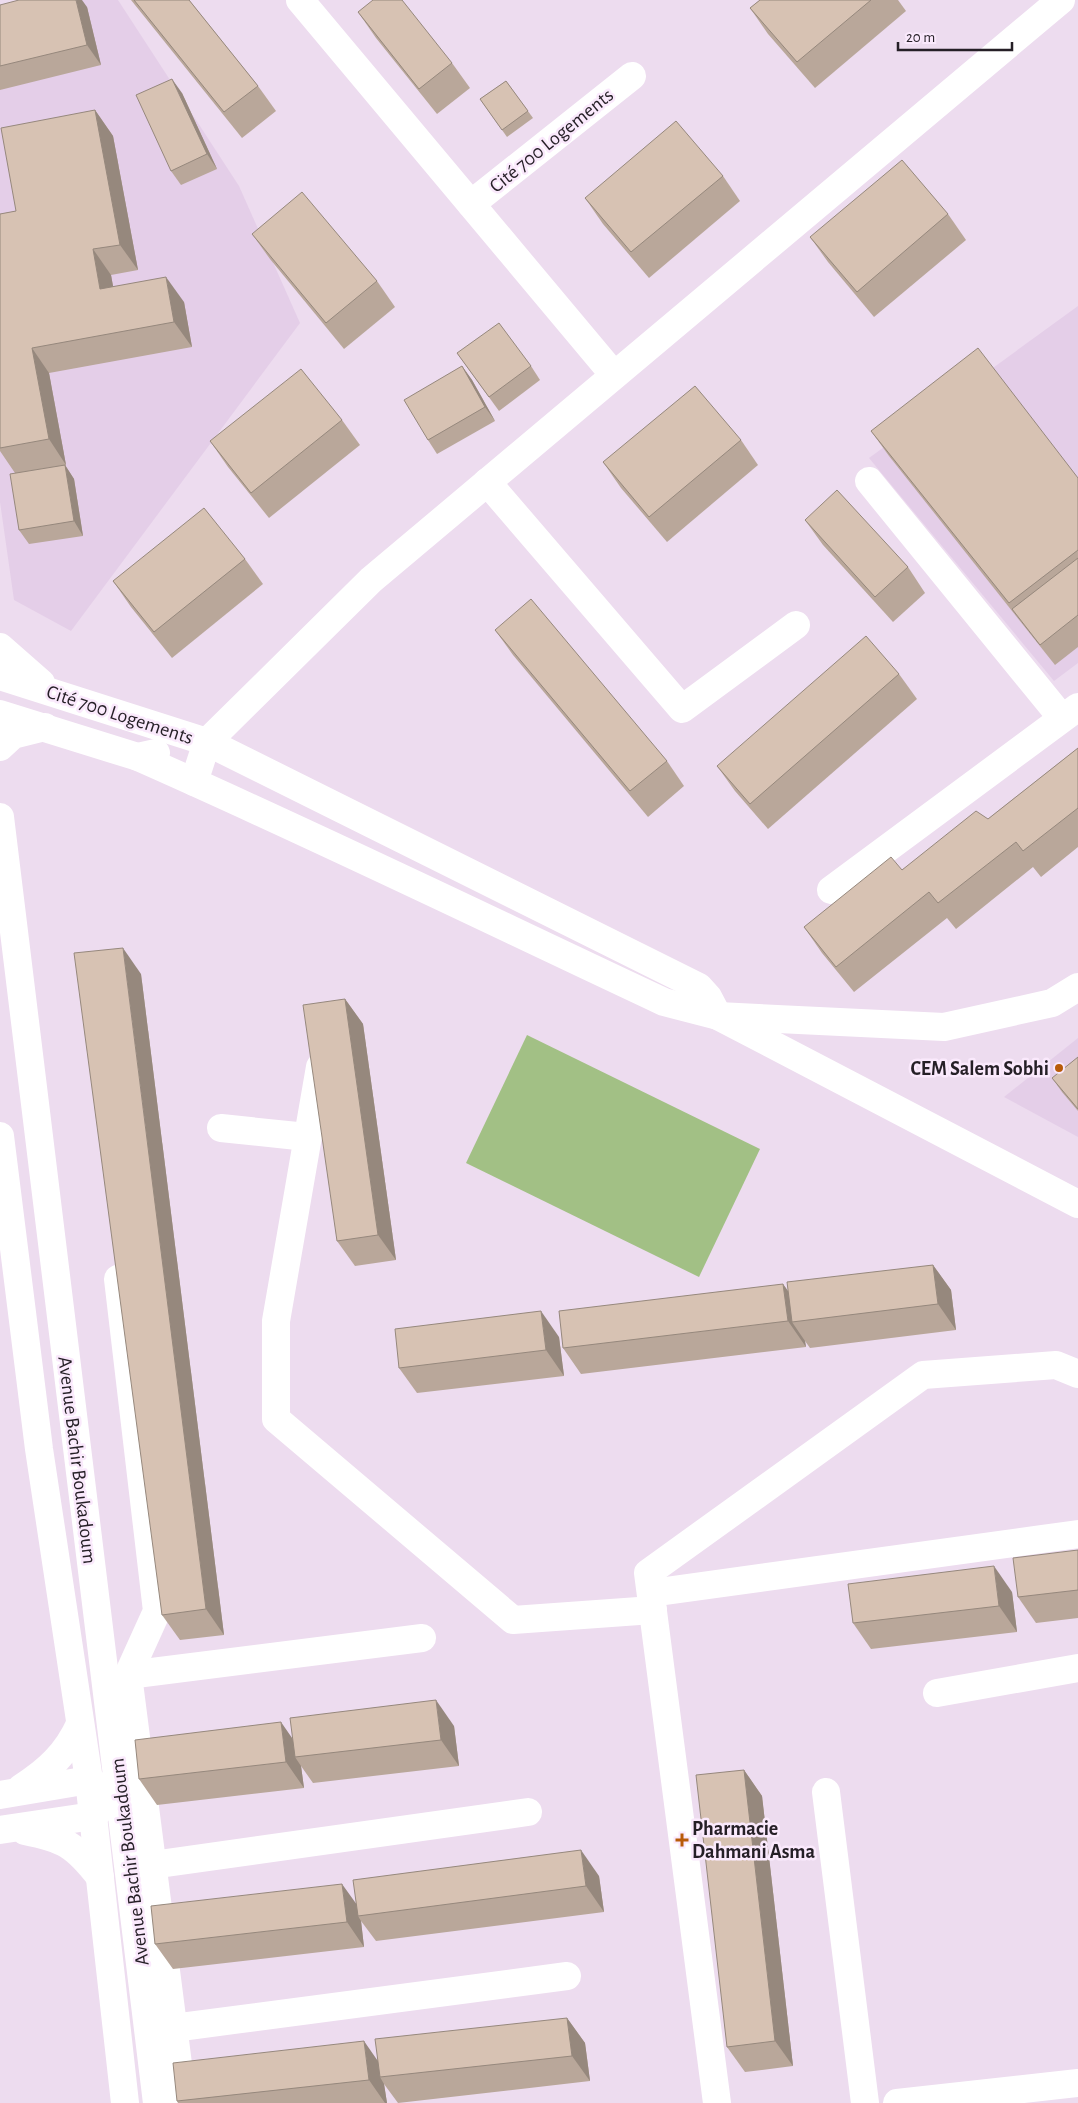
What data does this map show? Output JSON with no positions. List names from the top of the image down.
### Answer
{
  "streets": {
    "street": ["Cité 700 Logements", "Avenue Bachir Boukadoum"]
  },
  "places": {
    "other": ["CEM Salem Sobhi"],
    "health": ["Pharmacie Dahmani Asma"]
  },
  "scale_bar": "20 m"
}
